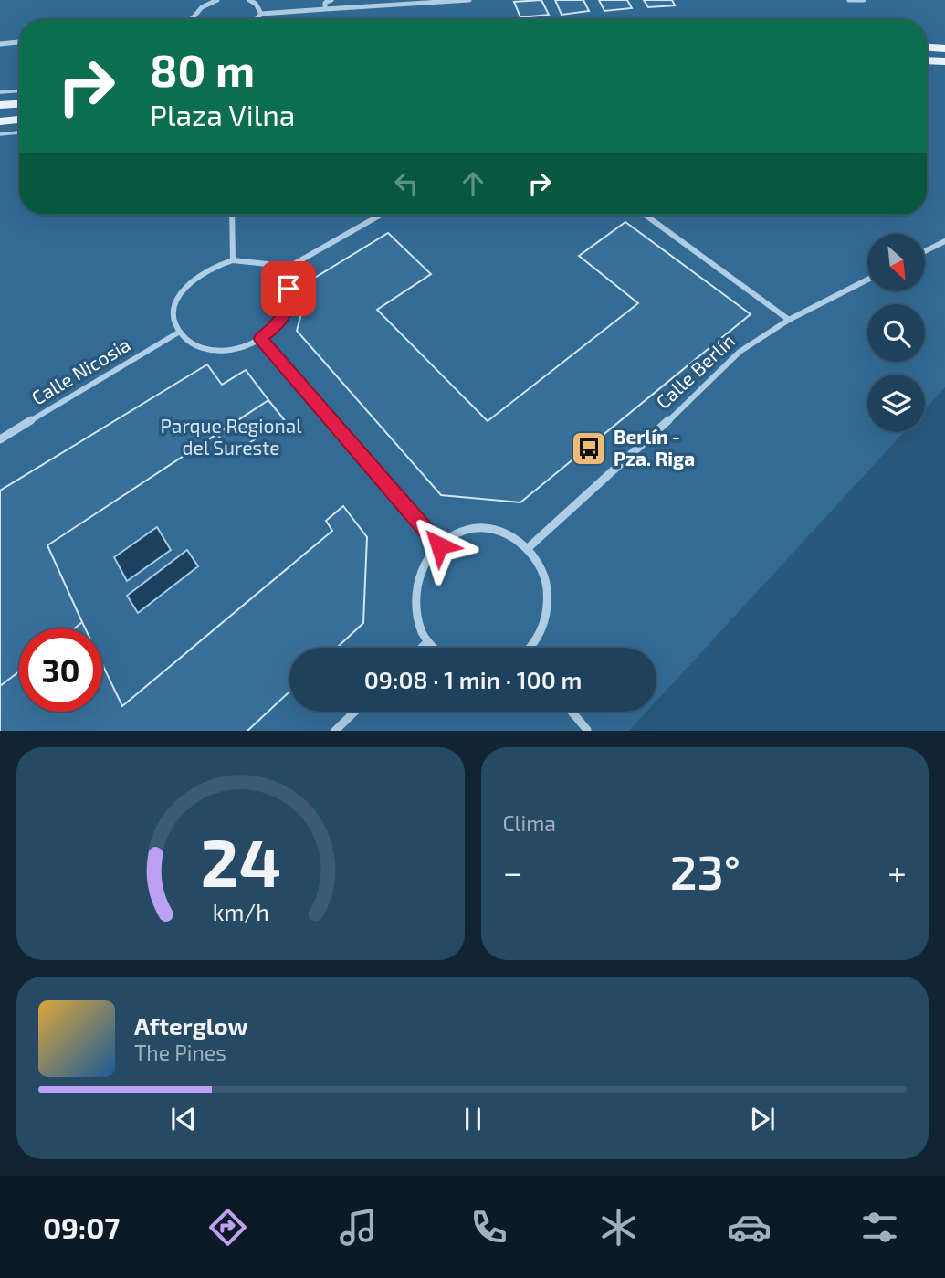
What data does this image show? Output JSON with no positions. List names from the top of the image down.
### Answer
{
  "streets": {
    "street": ["Calle Nicosia", "Calle Berlín"]
  },
  "parks": ["Parque Regional del Sureste"],
  "places": {
    "bus stop": ["Berlín - Pza. Riga"]
  },
  "north": "bottom right",
  "page": {
    "turn": ["80 m", "Plaza Vilna"],
    "limit": "30",
    "trip": "09:08 · 1 min · 100 m",
    "tile": "Clima",
    "heat": ["−", "23°", "+"],
    "song": ["Afterglow", "The Pines"],
    "tabs": "09:07",
    "gauge": ["24", "km/h"]
  }
}
